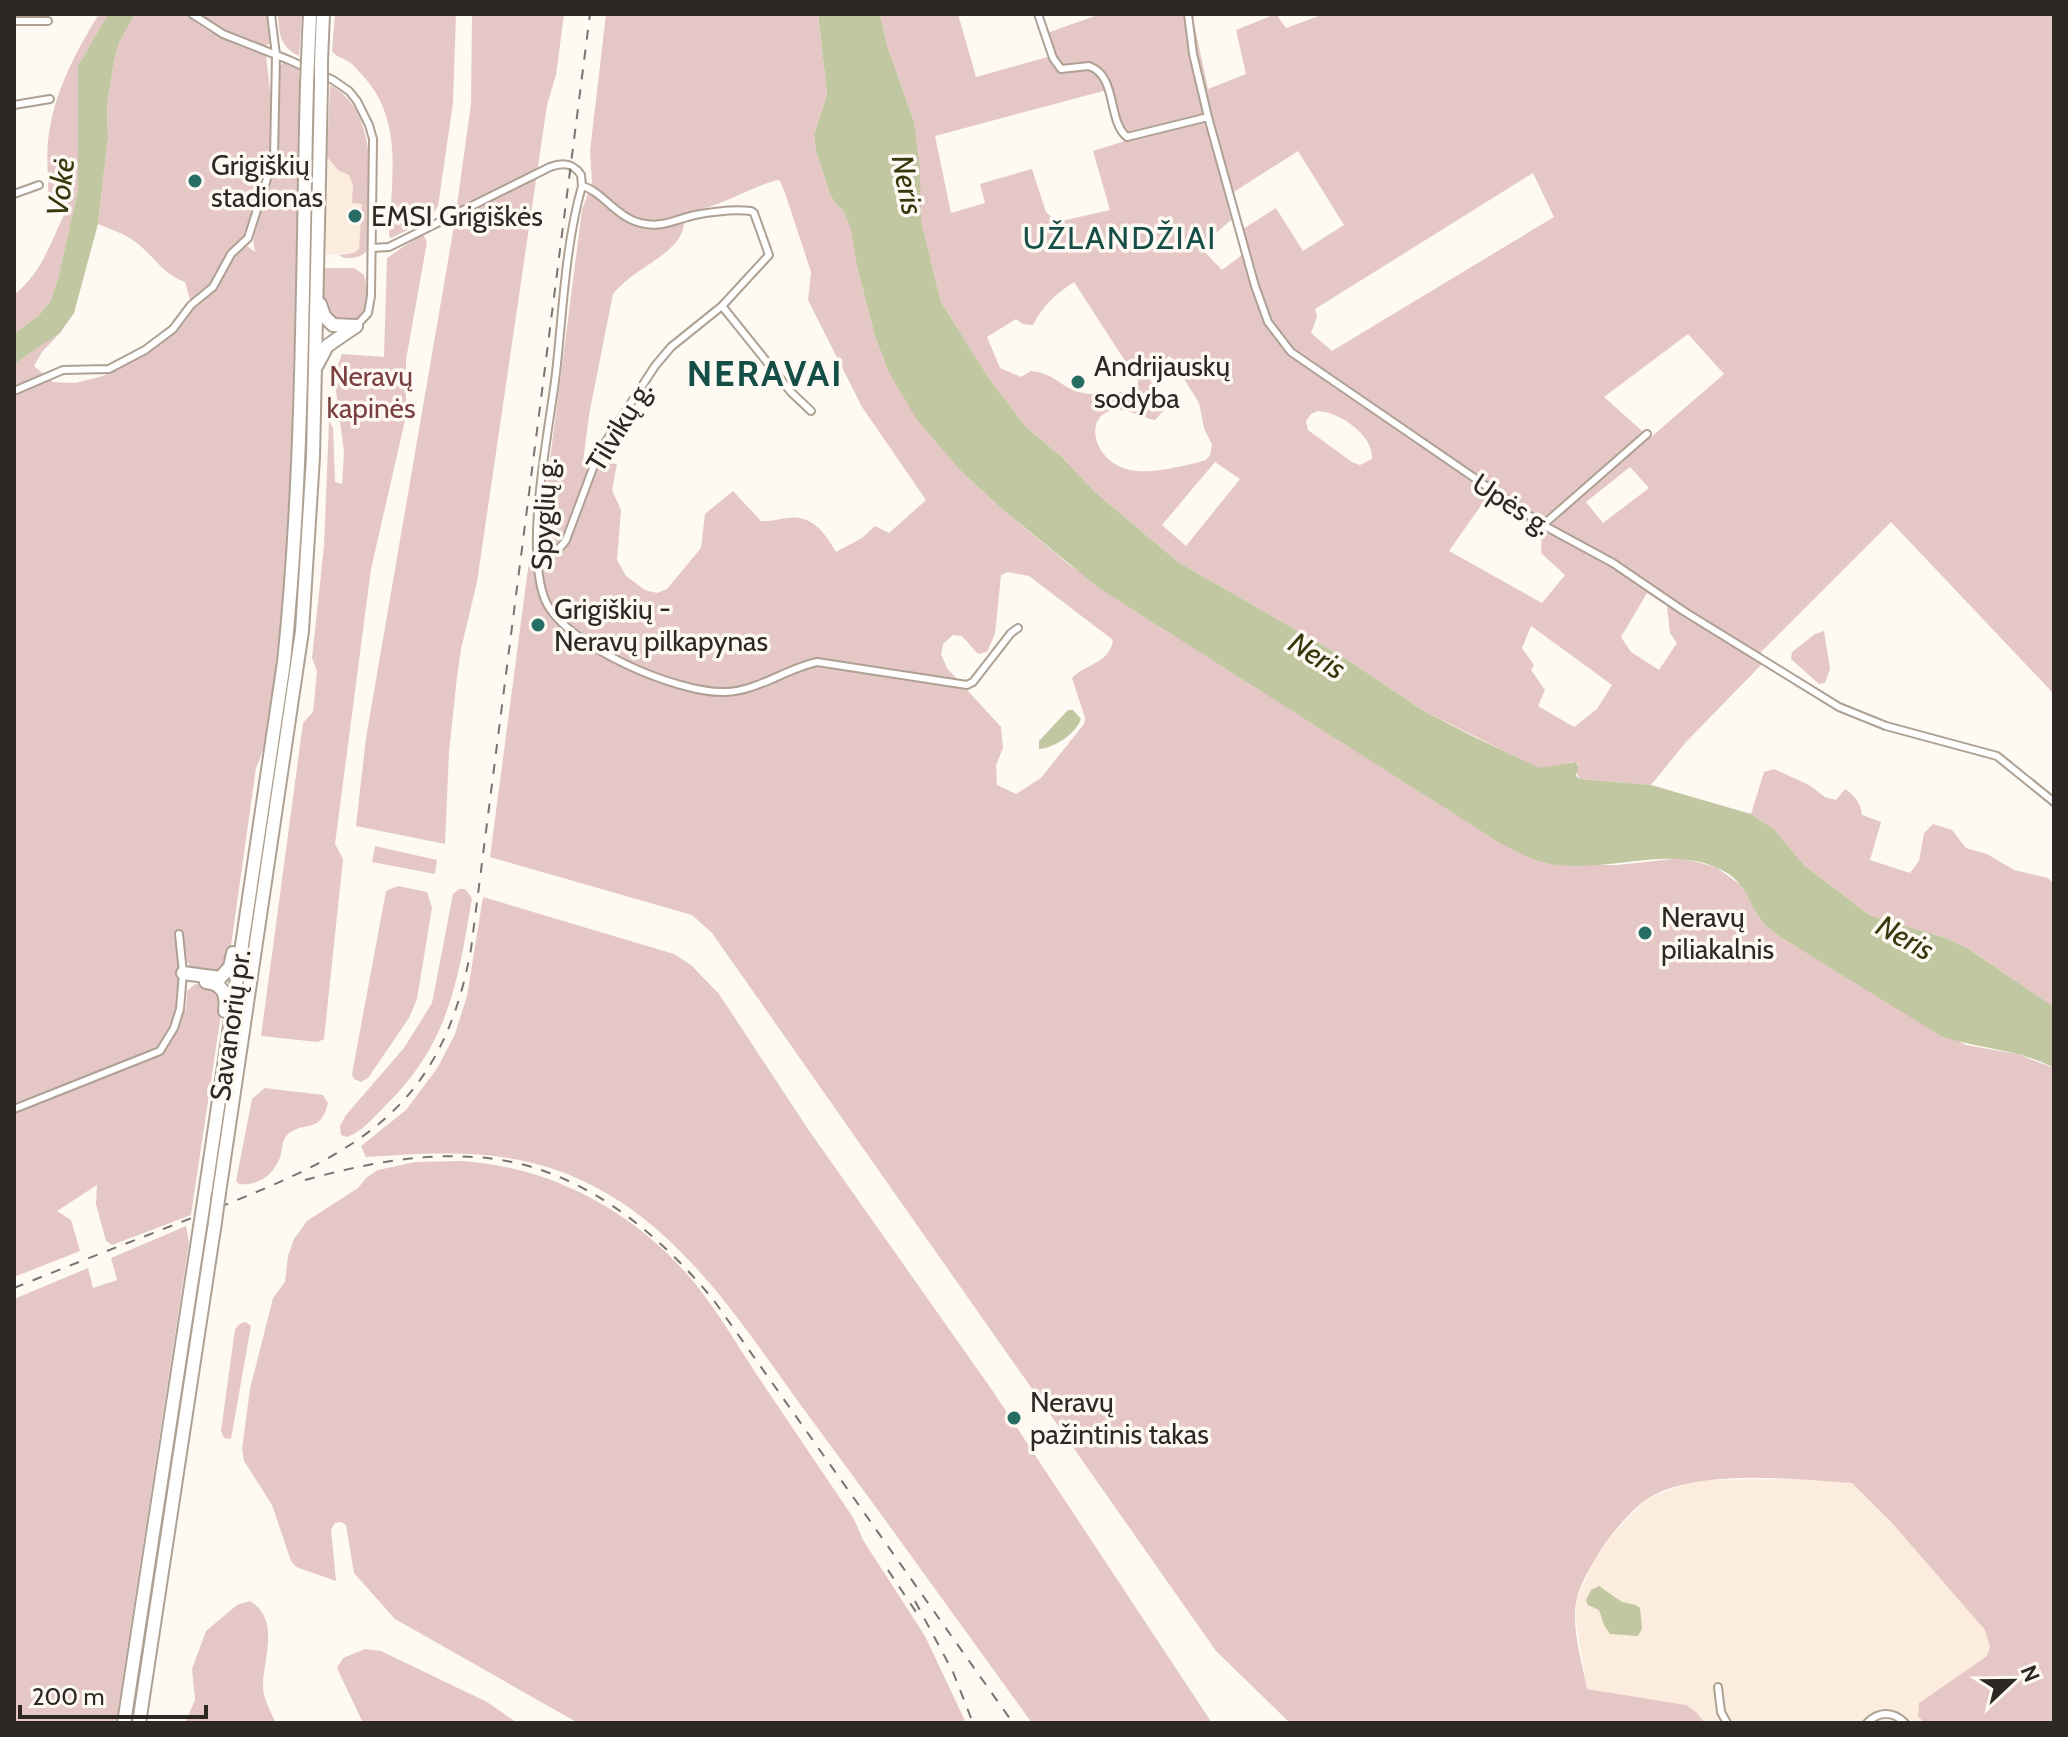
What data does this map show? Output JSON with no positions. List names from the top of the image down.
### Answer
{
  "streets": {
    "highway": ["Savanorių pr."],
    "street": ["Tilvikų g.", "Upės g.", "Spyglių g."]
  },
  "crossings": [
    ["Tilvikų g.", "Spyglių g."]
  ],
  "districts": ["UŽLANDŽIAI", "NERAVAI"],
  "water": ["Neris", "Vokė"],
  "parks": ["Neravų kapinės"],
  "places": [
    "Grigiškių stadionas",
    "EMSI Grigiškės",
    "Andrijauskų sodyba",
    "Grigiškių - Neravų pilkapynas",
    "Neravų piliakalnis",
    "Neravų pažintinis takas"
  ],
  "scale_bar": "200 m",
  "north": "right"
}
